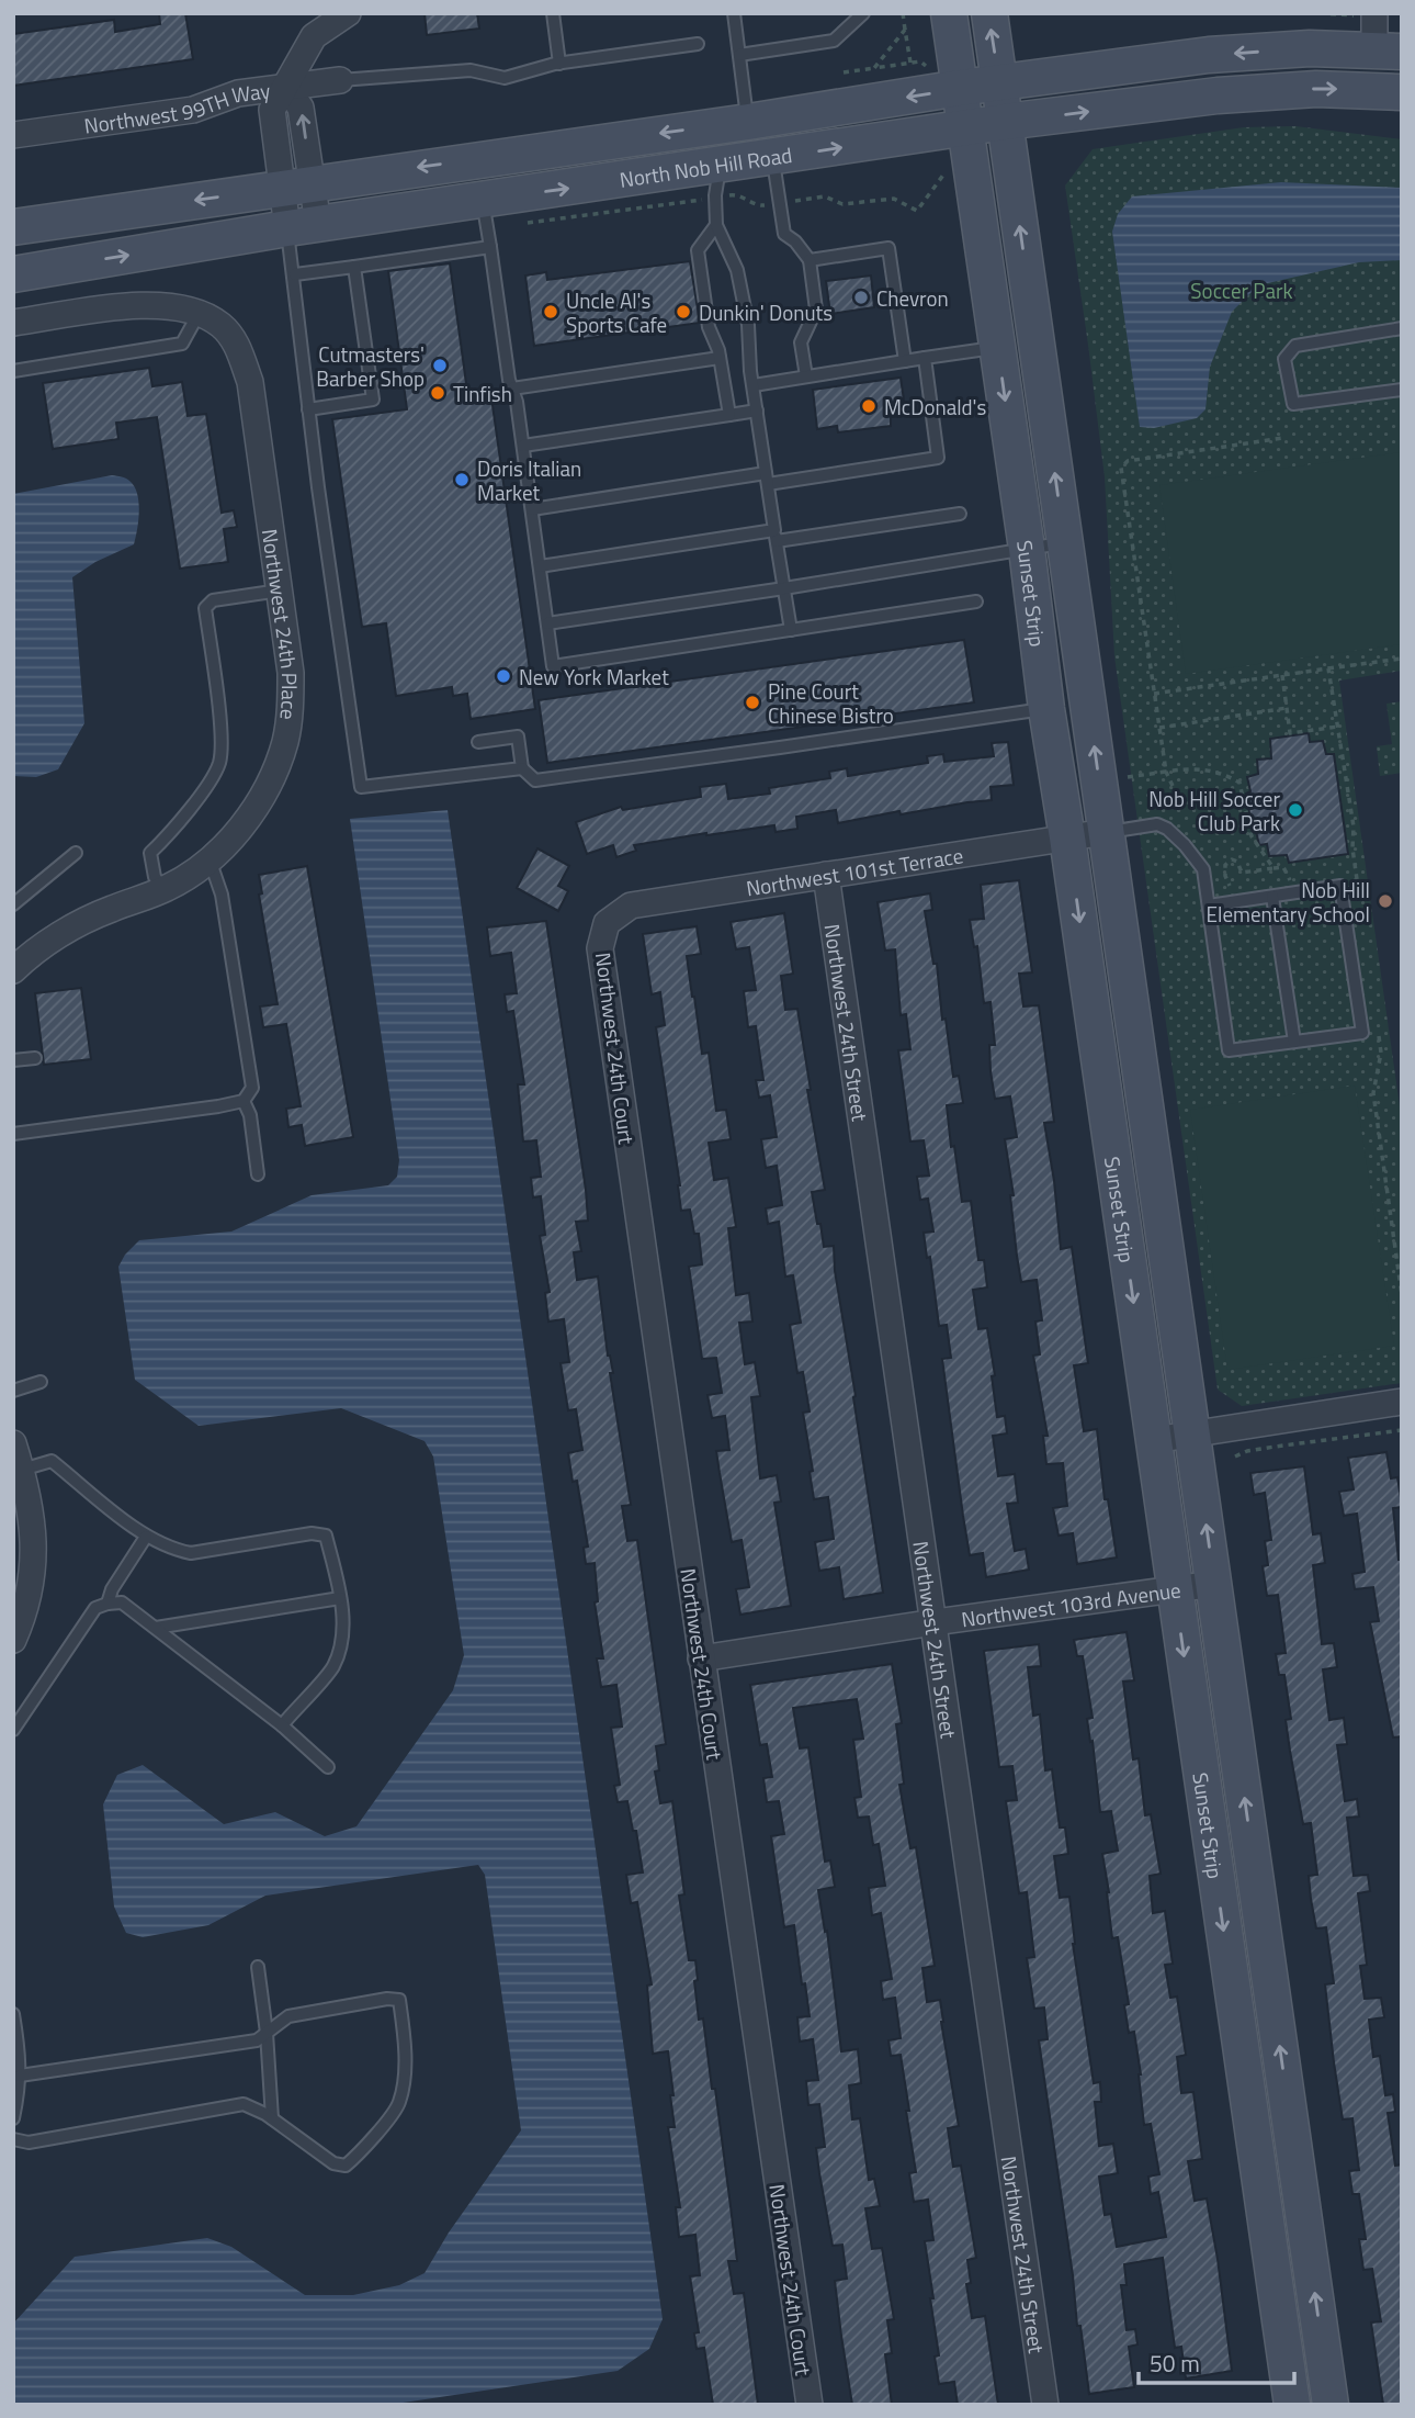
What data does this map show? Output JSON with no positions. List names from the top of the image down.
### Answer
{
  "streets": {
    "street": [
      "Northwest 99TH Way",
      "North Nob Hill Road",
      "Sunset Strip",
      "Northwest 24th Place",
      "Northwest 101st Terrace",
      "Northwest 24th Street",
      "Northwest 24th Court",
      "Northwest 103rd Avenue"
    ]
  },
  "crossings": [
    ["North Nob Hill Road", "Sunset Strip"],
    ["Sunset Strip", "Northwest 101st Terrace"],
    ["Sunset Strip", "Northwest 103rd Avenue"],
    ["Northwest 101st Terrace", "Northwest 24th Street"],
    ["Northwest 101st Terrace", "Northwest 24th Court"],
    ["Northwest 24th Street", "Northwest 103rd Avenue"],
    ["Northwest 24th Court", "Northwest 103rd Avenue"]
  ],
  "parks": ["Soccer Park"],
  "places": [
    "Chevron",
    "Uncle Al's Sports Cafe",
    "Dunkin' Donuts",
    "Cutmasters' Barber Shop",
    "Tinfish",
    "McDonald's",
    "Doris Italian Market",
    "New York Market",
    "Pine Court Chinese Bistro",
    "Nob Hill Soccer Club Park",
    "Nob Hill Elementary School"
  ],
  "scale_bar": "50 m"
}
